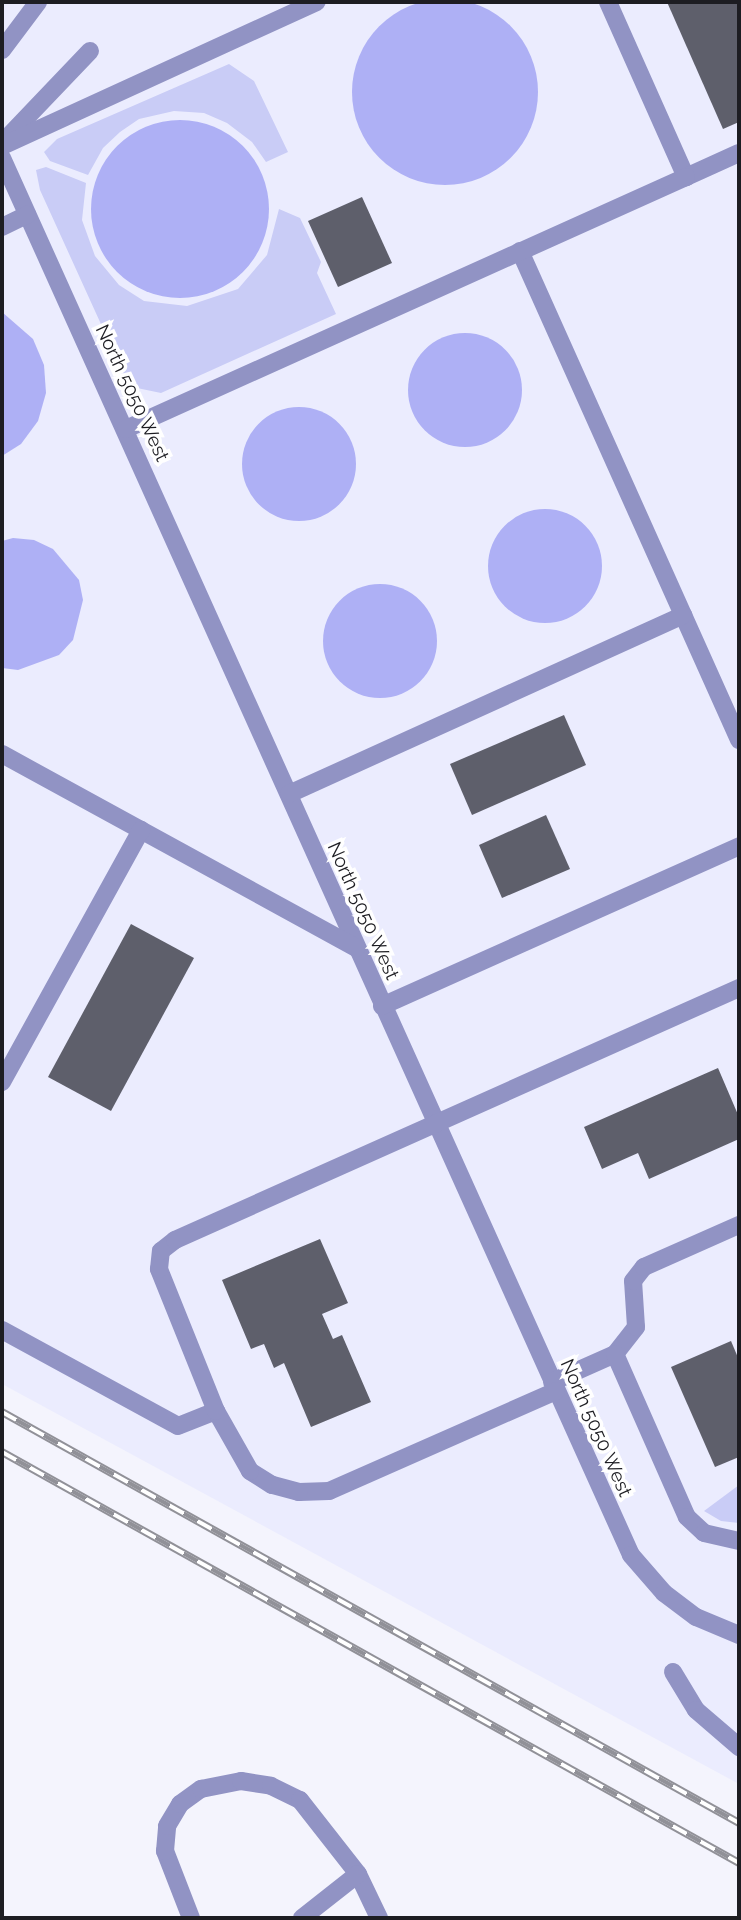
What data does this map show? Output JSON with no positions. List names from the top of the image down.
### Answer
{
  "streets": {
    "street": ["North 5050 West"]
  }
}
